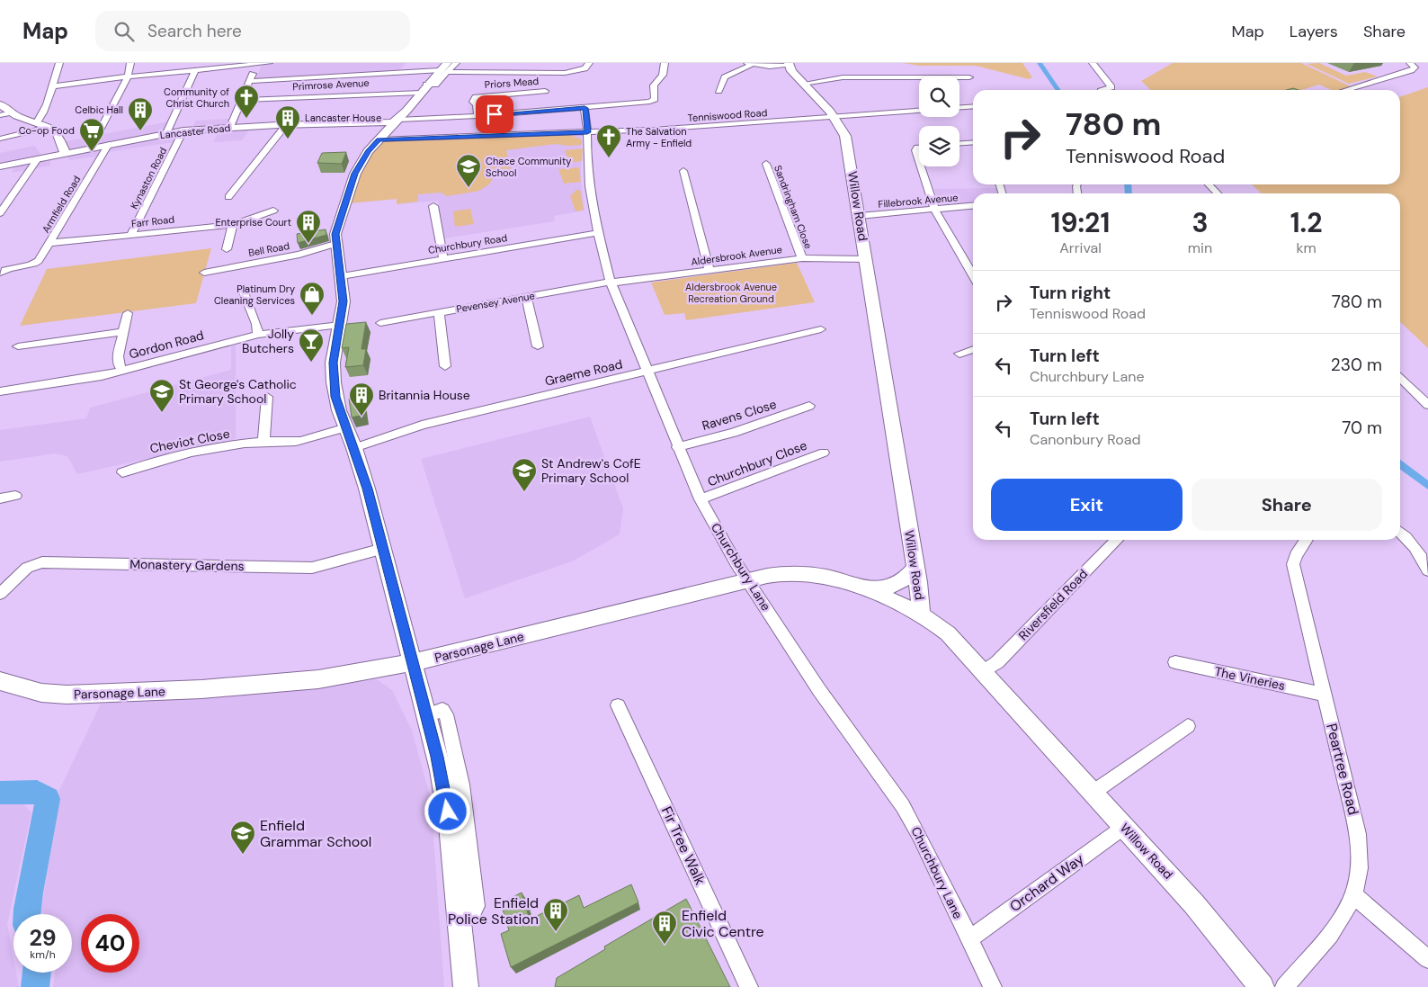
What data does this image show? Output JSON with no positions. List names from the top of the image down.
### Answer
{
  "streets": {
    "street": [
      "Priors Mead",
      "Primrose Avenue",
      "Tenniswood Road",
      "Lancaster Road",
      "Kynaston Road",
      "Fillebrook Avenue",
      "Armfield Road",
      "Willow Road",
      "Sandringham Close",
      "Farr Road",
      "Churchbury Road",
      "Bell Road",
      "Aldersbrook Avenue",
      "Pevensey Avenue",
      "Gordon Road",
      "Graeme Road",
      "Ravens Close",
      "Cheviot Close",
      "Churchbury Close",
      "Monastery Gardens",
      "Churchbury Lane",
      "Riversfield Road",
      "Parsonage Lane",
      "The Vineries",
      "Peartree Road",
      "Fir Tree Walk",
      "Orchard Way"
    ]
  },
  "crossings": [
    ["Tenniswood Road", "Willow Road"],
    ["Tenniswood Road", "Churchbury Lane"],
    ["Lancaster Road", "Kynaston Road"],
    ["Lancaster Road", "Armfield Road"],
    ["Kynaston Road", "Farr Road"],
    ["Fillebrook Avenue", "Willow Road"],
    ["Armfield Road", "Farr Road"],
    ["Willow Road", "Aldersbrook Avenue"],
    ["Willow Road", "Riversfield Road"],
    ["Willow Road", "Parsonage Lane"],
    ["Willow Road", "Orchard Way"],
    ["Sandringham Close", "Aldersbrook Avenue"],
    ["Churchbury Road", "Churchbury Lane"],
    ["Aldersbrook Avenue", "Pevensey Avenue"],
    ["Aldersbrook Avenue", "Churchbury Lane"],
    ["Pevensey Avenue", "Churchbury Lane"],
    ["Graeme Road", "Churchbury Lane"],
    ["Ravens Close", "Churchbury Lane"],
    ["Churchbury Close", "Churchbury Lane"],
    ["Churchbury Lane", "Parsonage Lane"],
    ["Churchbury Lane", "Orchard Way"],
    ["The Vineries", "Peartree Road"]
  ],
  "parks": ["Aldersbrook Avenue Recreation Ground"],
  "places": {
    "church": ["Community of Christ Church", "The Salvation Army - Enfield"],
    "building": [
      "Celbic Hall",
      "Lancaster House",
      "Enterprise Court",
      "Britannia House",
      "Enfield Police Station",
      "Enfield Civic Centre"
    ],
    "supermarket": ["Co-op Food"],
    "school or university": [
      "Chace Community School",
      "St George's Catholic Primary School",
      "St Andrew's CofE Primary School",
      "Enfield Grammar School"
    ],
    "shop": ["Platinum Dry Cleaning Services"],
    "bar": ["Jolly Butchers"]
  },
  "page": {
    "header": "Map",
    "search": "Search here",
    "nav": ["Map", "Layers", "Share"],
    "turn": ["780 m", "Tenniswood Road"],
    "eta": [
      "19:21",
      "Arrival",
      "3",
      "min",
      "1.2",
      "km"
    ],
    "list": [
      {
        "name": "Turn right",
        "note": "Tenniswood Road",
        "value": "780 m"
      },
      {
        "name": "Turn left",
        "note": "Churchbury Lane",
        "value": "230 m"
      },
      {
        "name": "Turn left",
        "note": "Canonbury Road",
        "value": "70 m"
      }
    ],
    "buttons": ["Exit", "Share"],
    "speed": "29 km/h",
    "limit": "40"
  }
}
